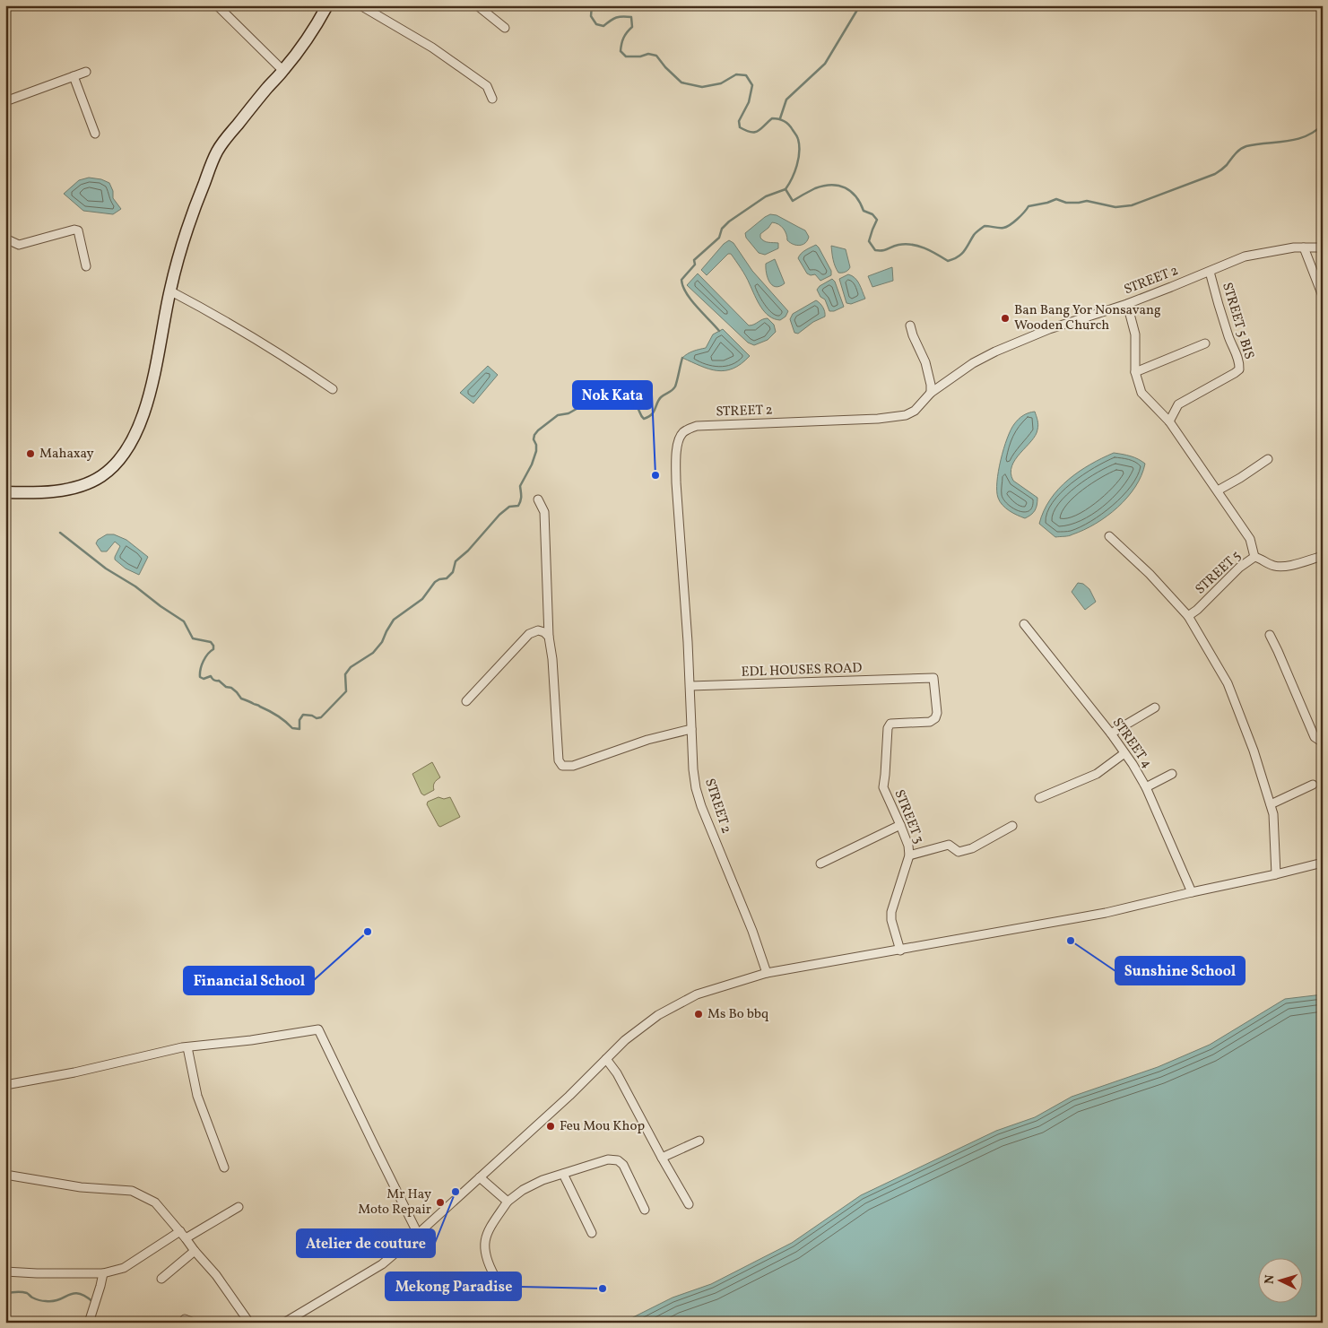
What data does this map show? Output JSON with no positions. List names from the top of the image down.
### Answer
{
  "streets": {
    "street": [
      "STREET 2",
      "STREET 5 BIS",
      "STREET 5",
      "EDL HOUSES ROAD",
      "STREET 4",
      "STREET 3"
    ]
  },
  "crossings": [
    ["STREET 2", "STREET 5 BIS"],
    ["STREET 2", "STREET 5"],
    ["STREET 2", "EDL HOUSES ROAD"],
    ["STREET 5 BIS", "STREET 5"],
    ["EDL HOUSES ROAD", "STREET 3"]
  ],
  "places": [
    "Ban Bang Yor Nonsavang Wooden Church",
    "Mahaxay",
    "Nok Kata",
    "Financial School",
    "Sunshine School",
    "Ms Bo bbq",
    "Feu Mou Khop",
    "Atelier de couture",
    "Mr Hay Moto Repair",
    "Mekong Paradise"
  ],
  "north": "left"
}
